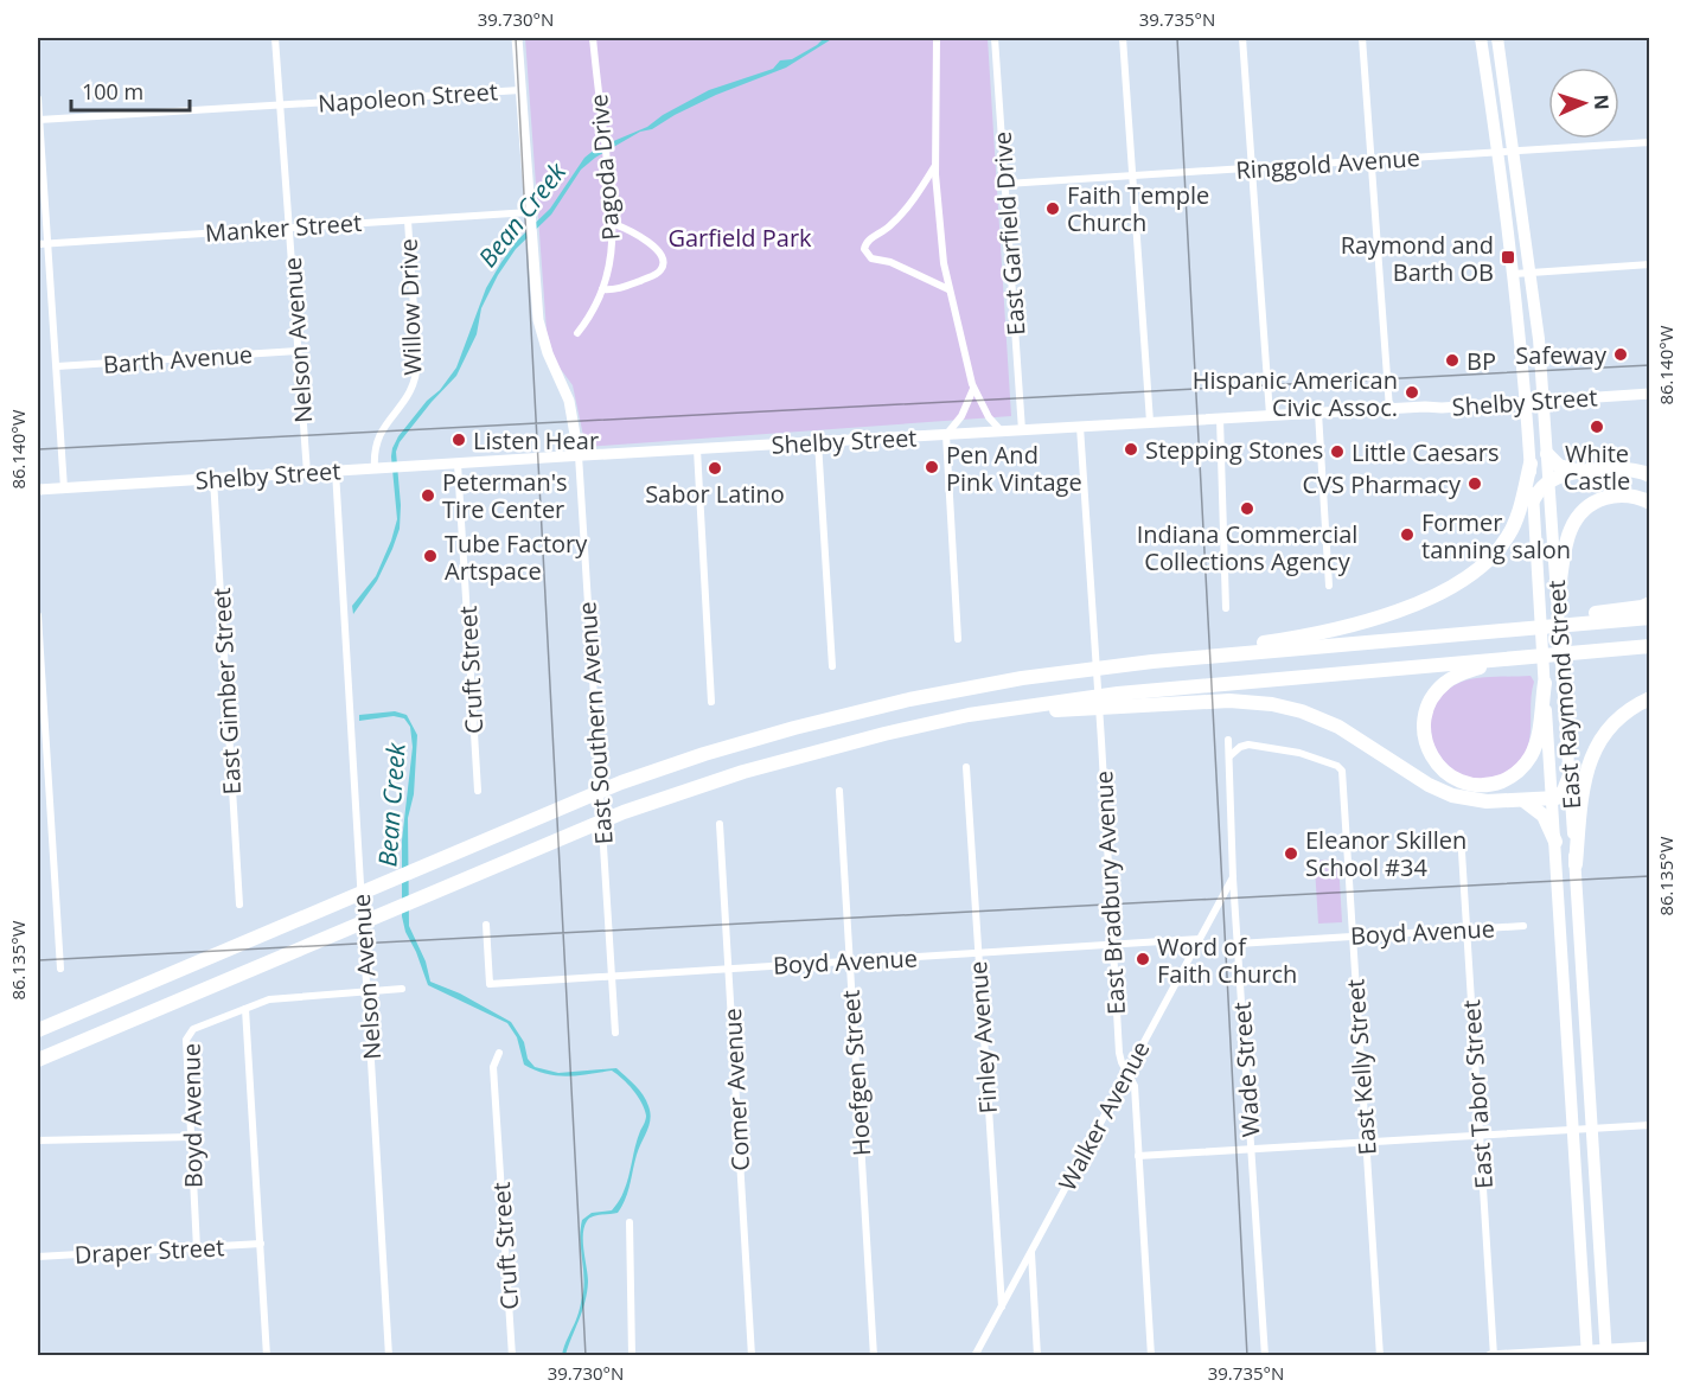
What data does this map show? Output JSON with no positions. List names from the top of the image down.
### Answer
{
  "streets": {
    "main road": ["Shelby Street", "East Raymond Street", "East Southern Avenue"],
    "street": [
      "Napoleon Street",
      "Ringgold Avenue",
      "Pagoda Drive",
      "Manker Street",
      "East Garfield Drive",
      "Willow Drive",
      "Nelson Avenue",
      "Barth Avenue",
      "Cruft Street",
      "East Gimber Street",
      "East Bradbury Avenue",
      "Boyd Avenue",
      "Finley Avenue",
      "East Kelly Street",
      "Wade Street",
      "Hoefgen Street",
      "Comer Avenue",
      "East Tabor Street",
      "Walker Avenue",
      "Draper Street"
    ]
  },
  "crossings": [
    ["Napoleon Street", "Nelson Avenue"],
    ["Napoleon Street", "East Southern Avenue"],
    ["Ringgold Avenue", "East Garfield Drive"],
    ["Ringgold Avenue", "East Raymond Street"],
    ["Manker Street", "Willow Drive"],
    ["Manker Street", "Nelson Avenue"],
    ["Manker Street", "East Southern Avenue"],
    ["East Garfield Drive", "Shelby Street"],
    ["Willow Drive", "Shelby Street"],
    ["Nelson Avenue", "Barth Avenue"],
    ["Nelson Avenue", "Shelby Street"],
    ["Nelson Avenue", "Boyd Avenue"],
    ["Shelby Street", "Cruft Street"],
    ["Shelby Street", "East Gimber Street"],
    ["Shelby Street", "East Raymond Street"],
    ["Shelby Street", "East Southern Avenue"],
    ["Shelby Street", "East Bradbury Avenue"],
    ["East Southern Avenue", "Boyd Avenue"],
    ["East Bradbury Avenue", "Boyd Avenue"],
    ["East Bradbury Avenue", "Walker Avenue"],
    ["Boyd Avenue", "Finley Avenue"],
    ["Boyd Avenue", "East Kelly Street"],
    ["Boyd Avenue", "Wade Street"],
    ["Boyd Avenue", "Hoefgen Street"],
    ["Boyd Avenue", "Comer Avenue"],
    ["Boyd Avenue", "East Tabor Street"],
    ["Boyd Avenue", "Walker Avenue"],
    ["Boyd Avenue", "Draper Street"],
    ["Finley Avenue", "Walker Avenue"],
    ["East Kelly Street", "Wade Street"],
    ["Wade Street", "Walker Avenue"]
  ],
  "water": ["Bean Creek"],
  "parks": ["Garfield Park"],
  "places": {
    "other": [
      "Faith Temple Church",
      "Safeway",
      "BP",
      "Hispanic American Civic Assoc.",
      "White Castle",
      "Listen Hear",
      "Stepping Stones",
      "Little Caesars",
      "Pen And Pink Vintage",
      "Sabor Latino",
      "CVS Pharmacy",
      "Peterman's Tire Center",
      "Indiana Commercial Collections Agency",
      "Former tanning salon",
      "Tube Factory Artspace",
      "Eleanor Skillen School #34",
      "Word of Faith Church"
    ],
    "transit": ["Raymond and Barth OB"]
  },
  "scale_bar": "100 m",
  "north": "right",
  "coordinates": [
    "39.730°N",
    "39.735°N",
    "86.140°W",
    "86.135°W"
  ]
}
